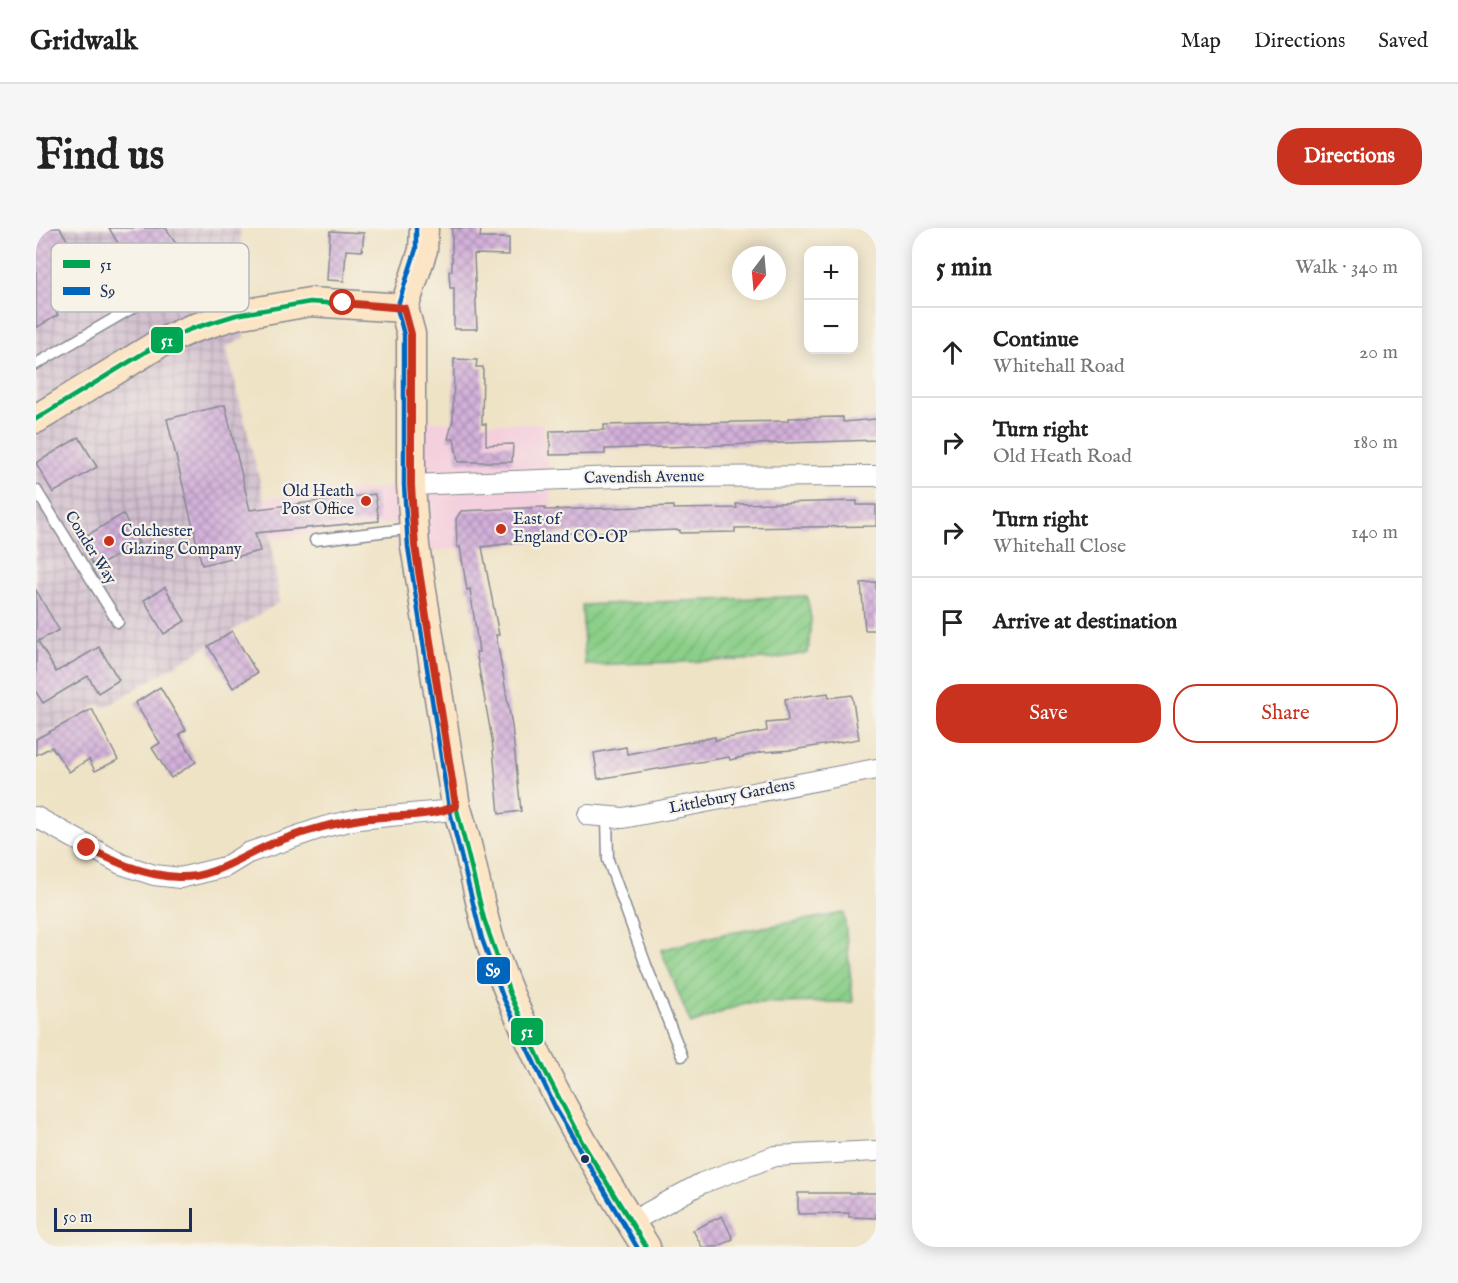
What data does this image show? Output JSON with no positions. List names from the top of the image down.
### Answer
{
  "streets": {
    "street": ["Cavendish Avenue", "Littlebury Gardens"],
    "lane": ["Conder Way"]
  },
  "places": ["Old Heath Post Office", "East of England CO-OP", "Colchester Glazing Company"],
  "lines": ["transit line S9", "transit line 51"],
  "legend": ["51", "S9"],
  "scale_bar": "50 m",
  "north": "bottom",
  "page": {
    "header": "Gridwalk",
    "nav": ["Map", "Directions", "Saved"],
    "buttons": [
      "Directions",
      ["Save", "Share"]
    ],
    "title": "Find us",
    "heading": ["5 min", "Walk · 340 m"],
    "map_buttons": ["+", "−"],
    "list": [
      ["Continue", "Whitehall Road", "20 m"],
      ["Turn right", "Old Heath Road", "180 m"],
      ["Turn right", "Whitehall Close", "140 m"],
      "Arrive at destination"
    ],
    "scale": "50 m"
  }
}
